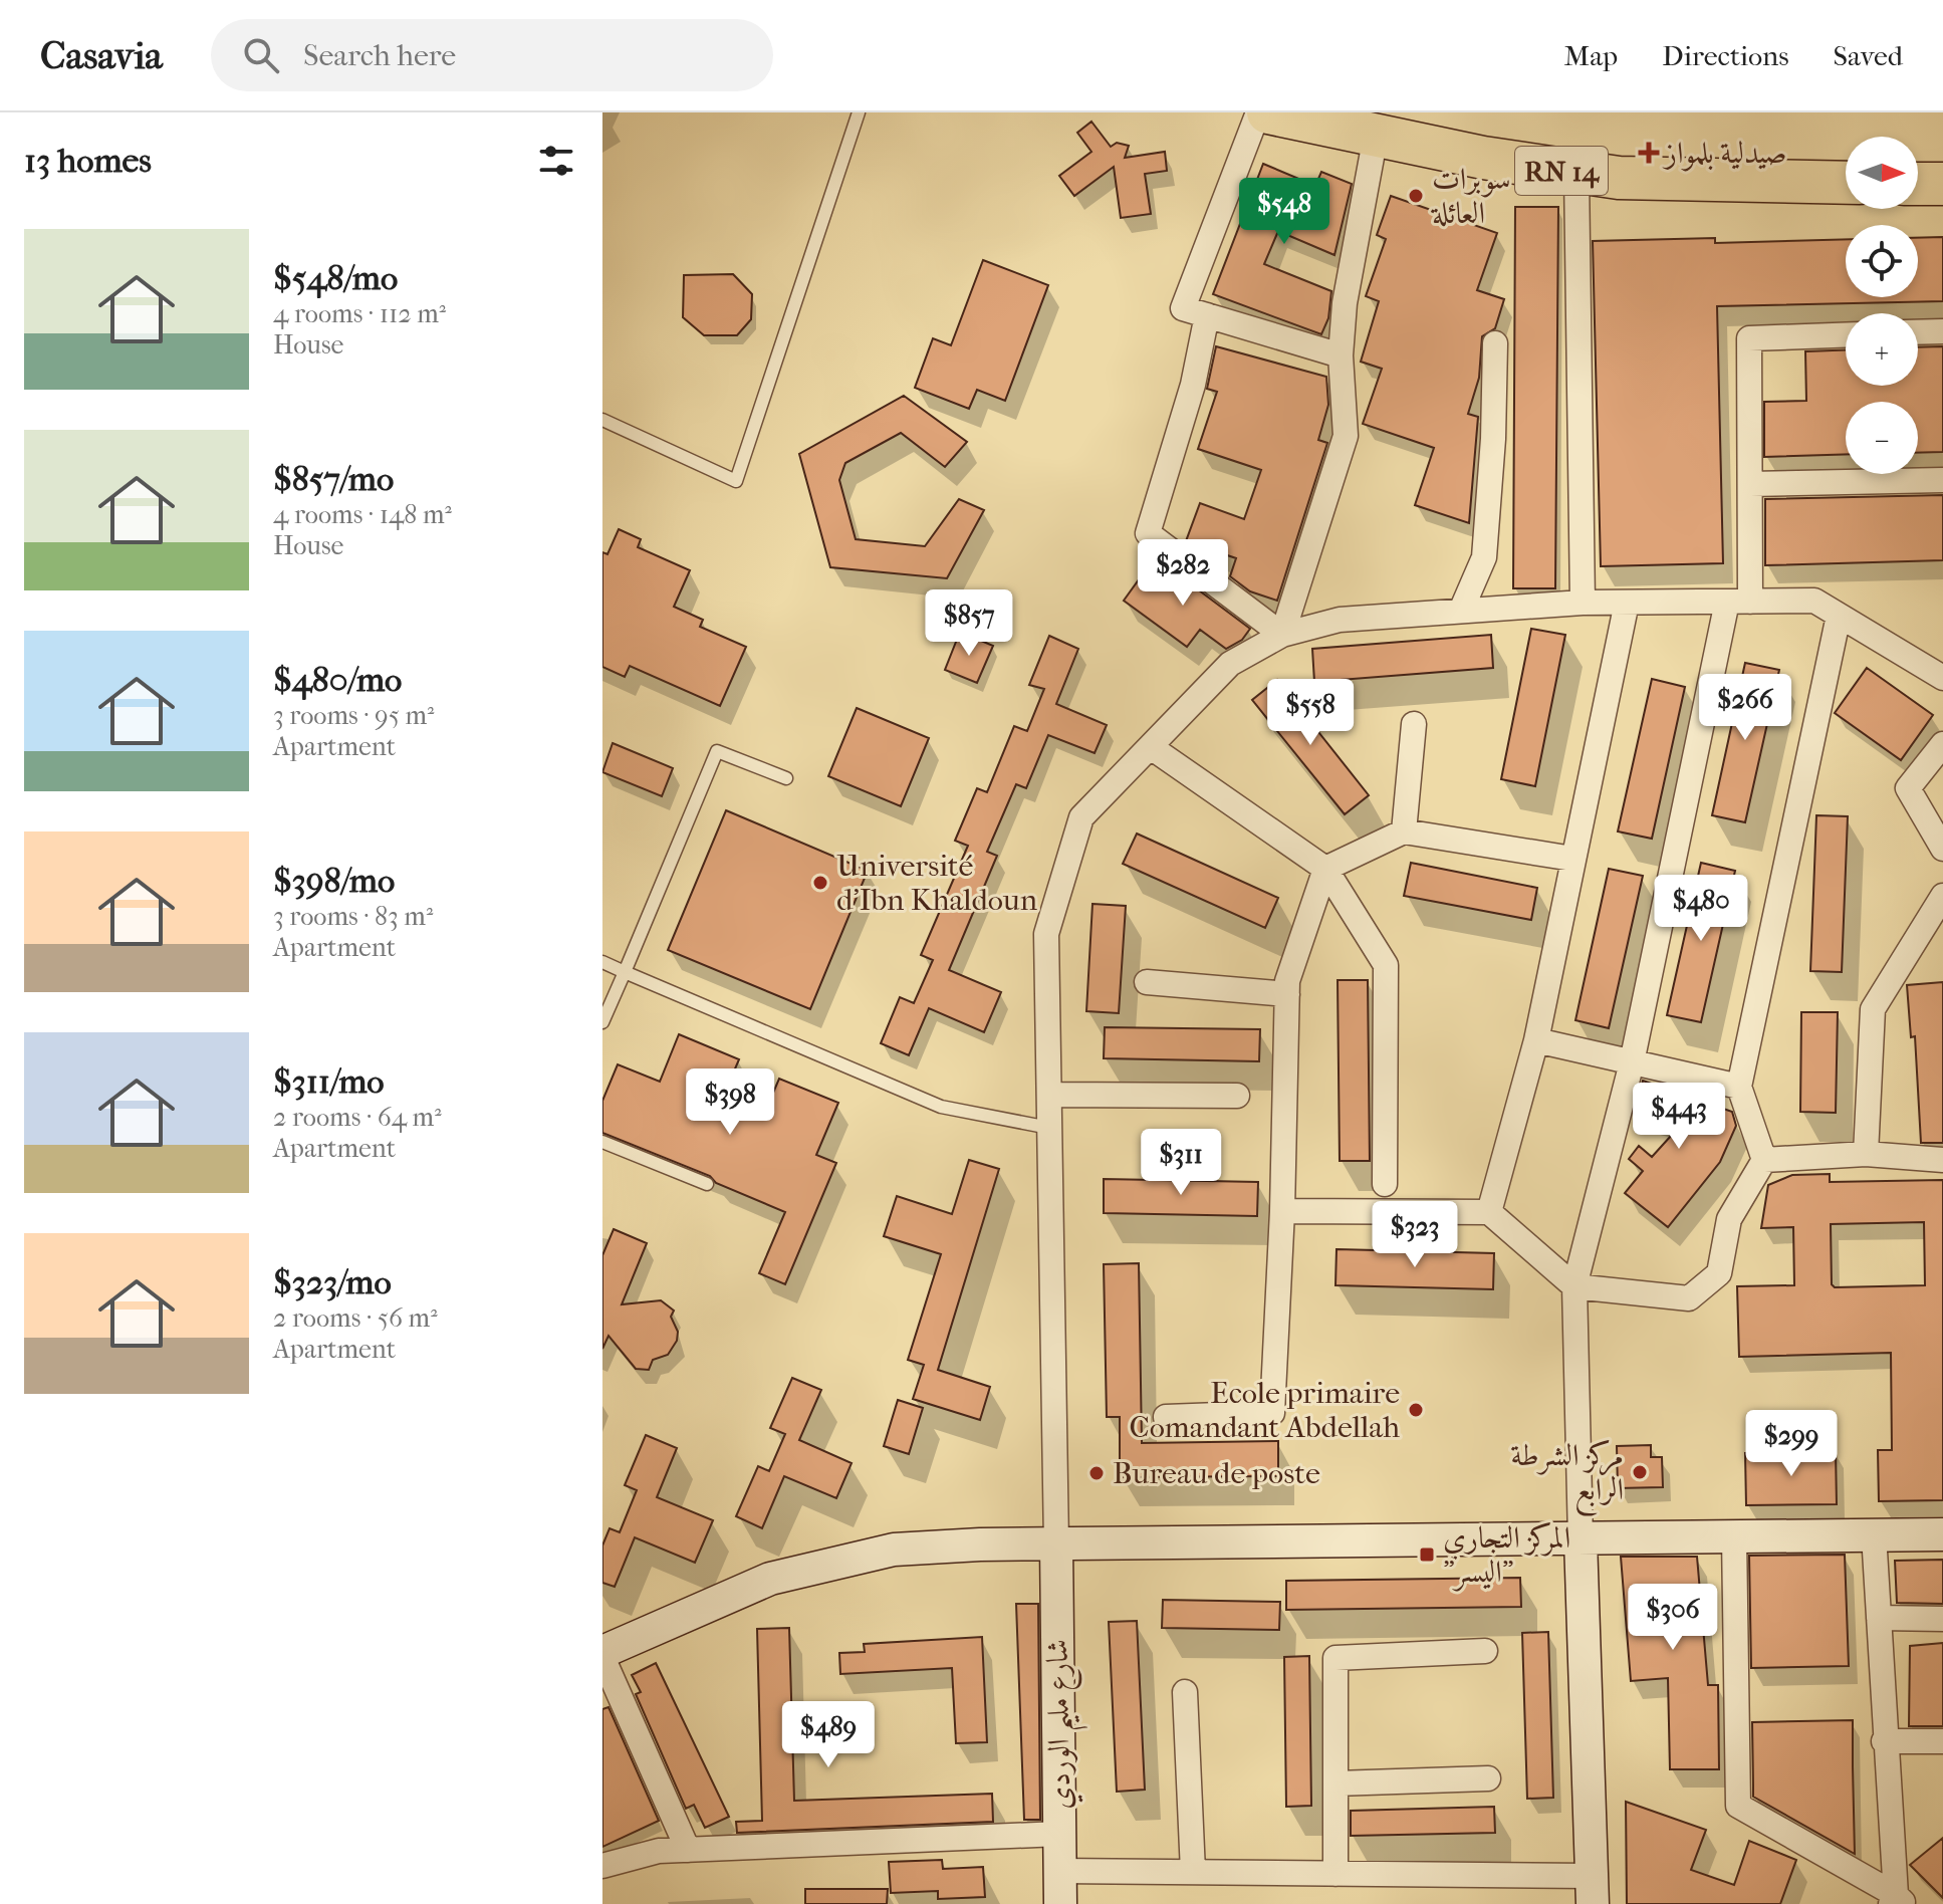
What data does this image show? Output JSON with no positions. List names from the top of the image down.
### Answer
{
  "streets": {
    "highway": ["RN 14"],
    "main road": ["شارع مليم الوردي"]
  },
  "places": {
    "health": ["صيدلية بلمواز"],
    "other": [
      "سوبرات العائلة",
      "Université d'Ibn Khaldoun",
      "Ecole primaire Comandant Abdellah",
      "مركز الشرطة الرابع",
      "Bureau de poste"
    ],
    "transit": ["المركز التجاري \"اليسر\""]
  },
  "north": "right",
  "page": {
    "header": "Casavia",
    "search": "Search here",
    "nav": ["Map", "Directions", "Saved"],
    "heading": "13 homes",
    "map_buttons": ["+", "−"],
    "price": [
      "$548",
      "$282",
      "$857",
      "$266",
      "$558",
      "$480",
      "$398",
      "$443",
      "$311",
      "$323",
      "$299",
      "$306",
      "$489"
    ],
    "list": [
      {
        "name": "$548/mo",
        "note": "4 rooms · 112 m² · House"
      },
      {
        "name": "$857/mo",
        "note": "4 rooms · 148 m² · House"
      },
      {
        "name": "$480/mo",
        "note": "3 rooms · 95 m² · Apartment"
      },
      {
        "name": "$398/mo",
        "note": "3 rooms · 83 m² · Apartment"
      },
      {
        "name": "$311/mo",
        "note": "2 rooms · 64 m² · Apartment"
      },
      {
        "name": "$323/mo",
        "note": "2 rooms · 56 m² · Apartment"
      }
    ]
  }
}
